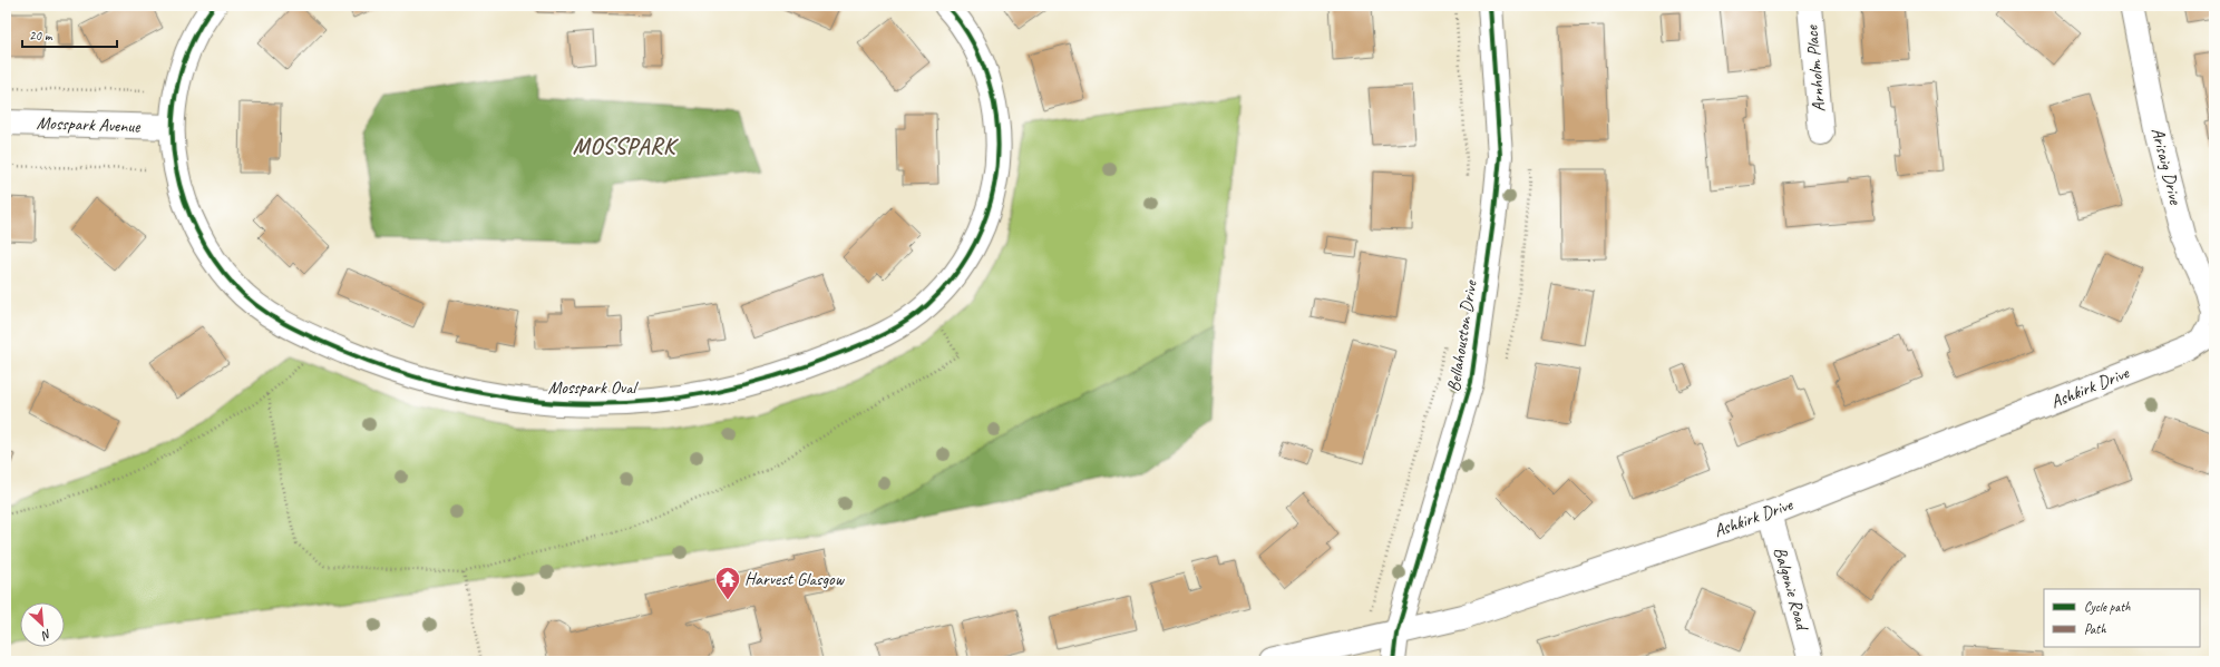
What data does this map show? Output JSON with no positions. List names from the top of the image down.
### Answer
{
  "streets": {
    "street": [
      "Arnholm Place",
      "Mosspark Avenue",
      "Arisaig Drive",
      "Bellahouston Drive",
      "Mosspark Oval",
      "Ashkirk Drive",
      "Balgonie Road"
    ]
  },
  "crossings": [
    ["Mosspark Avenue", "Mosspark Oval"],
    ["Arisaig Drive", "Ashkirk Drive"],
    ["Bellahouston Drive", "Ashkirk Drive"],
    ["Ashkirk Drive", "Balgonie Road"]
  ],
  "districts": ["MOSSPARK"],
  "places": {
    "temple": ["Harvest Glasgow"]
  },
  "legend": ["Cycle path", "Path"],
  "scale_bar": "20 m",
  "north": "bottom right"
}
